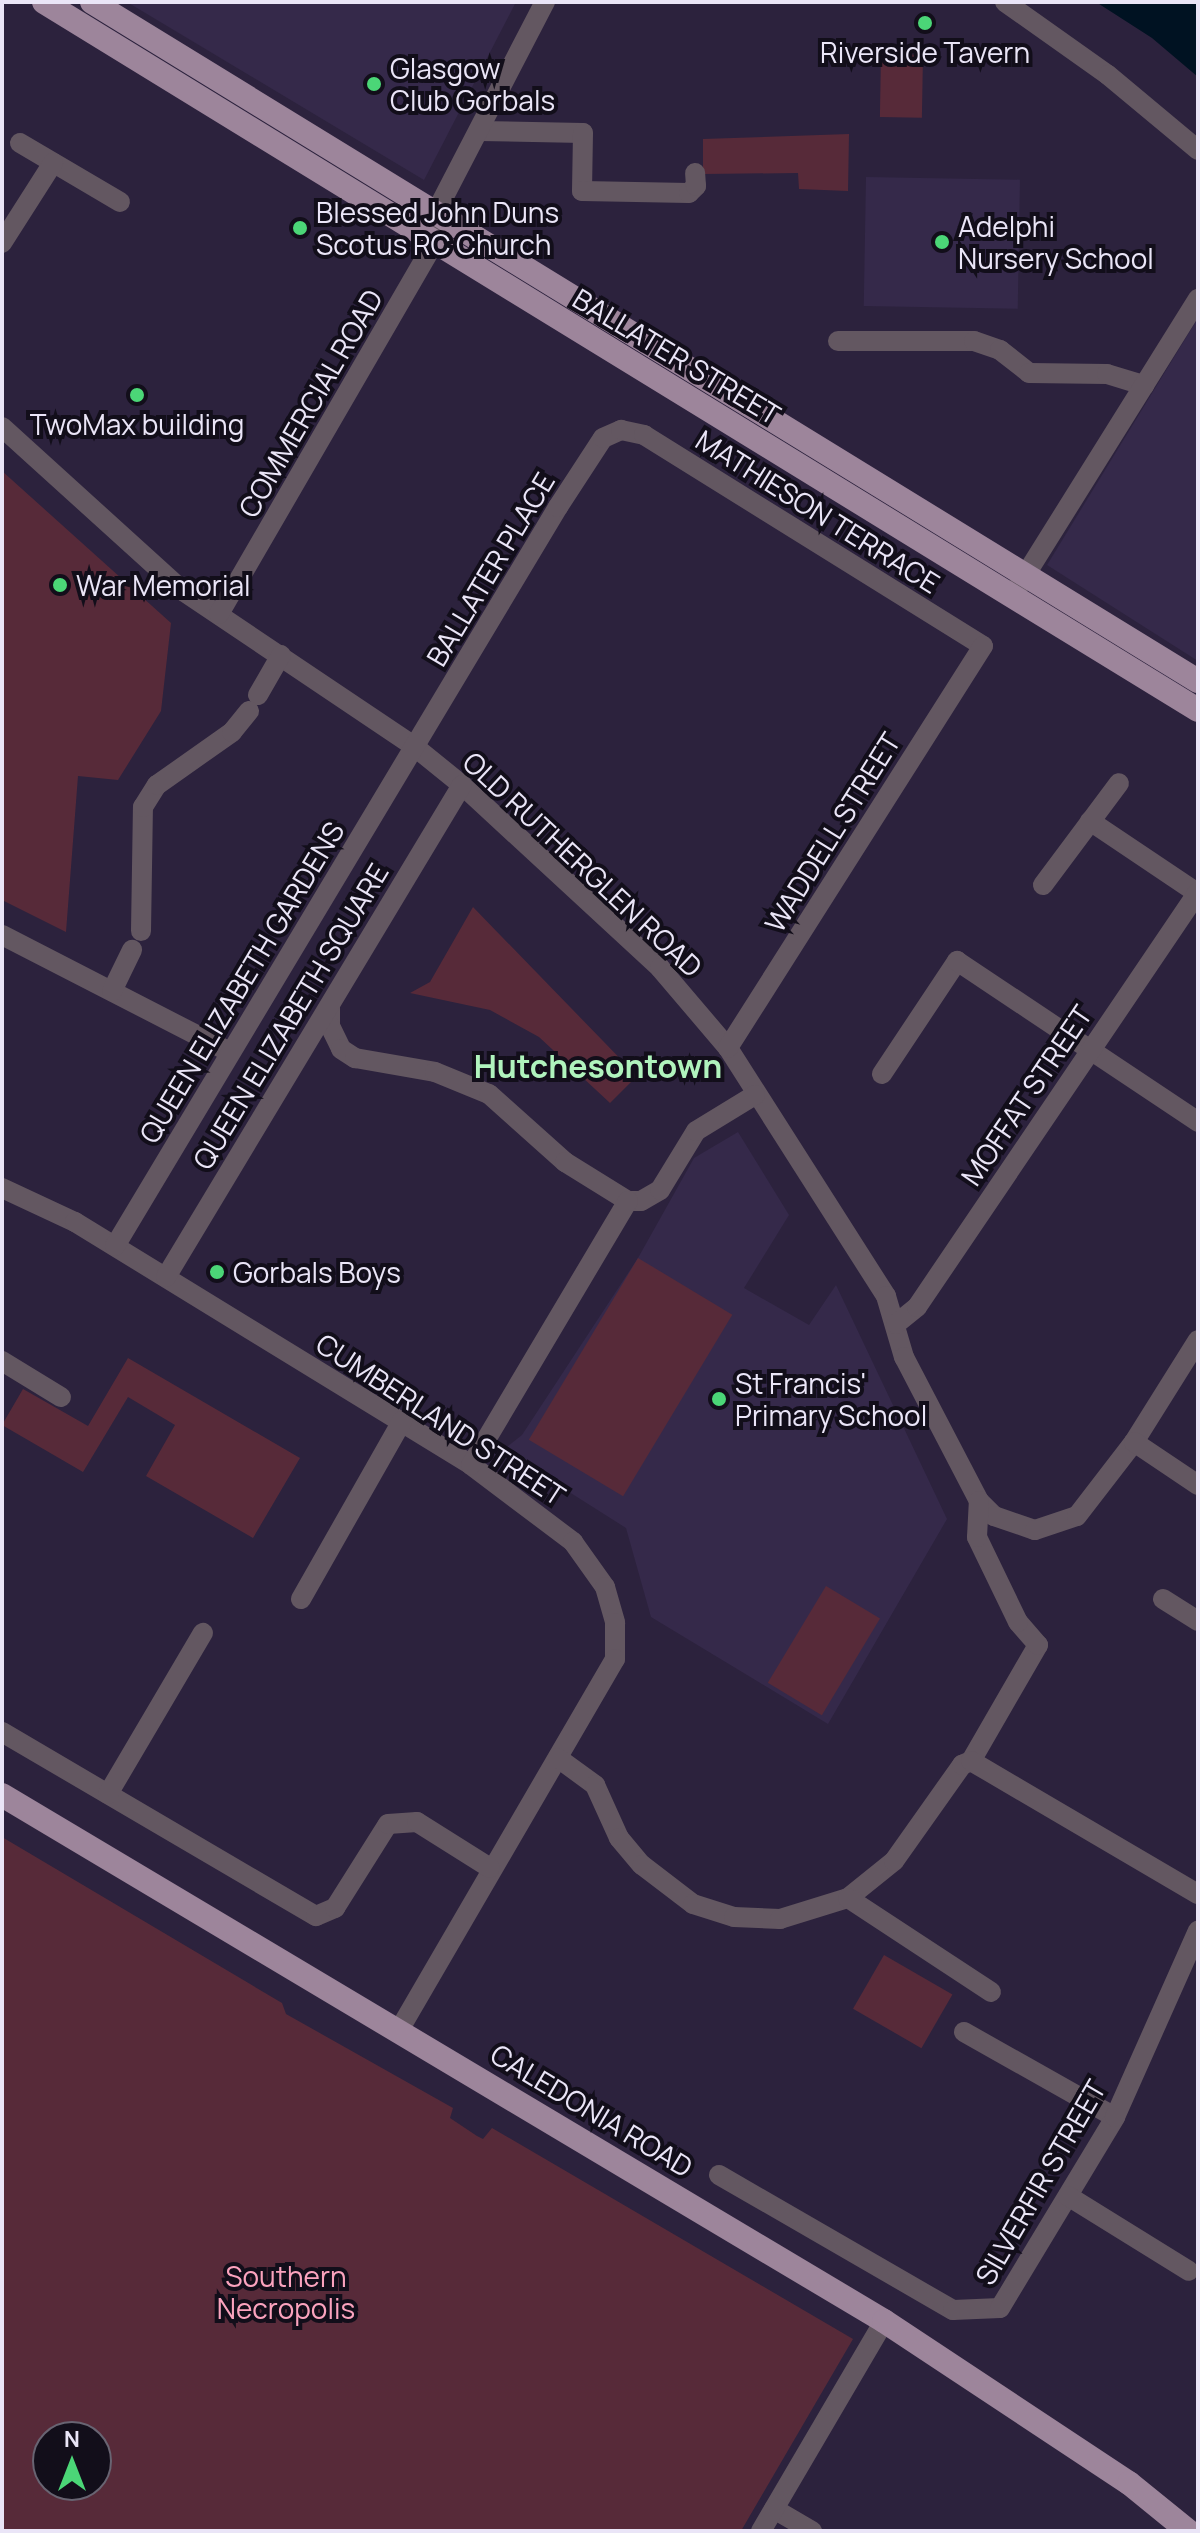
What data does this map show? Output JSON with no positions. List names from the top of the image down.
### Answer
{
  "streets": {
    "main road": ["BALLATER STREET", "CALEDONIA ROAD"],
    "street": [
      "COMMERCIAL ROAD",
      "MATHIESON TERRACE",
      "BALLATER PLACE",
      "WADDELL STREET",
      "OLD RUTHERGLEN ROAD",
      "QUEEN ELIZABETH GARDENS",
      "QUEEN ELIZABETH SQUARE",
      "MOFFAT STREET",
      "CUMBERLAND STREET",
      "SILVERFIR STREET"
    ]
  },
  "crossings": [
    ["BALLATER STREET", "COMMERCIAL ROAD"],
    ["COMMERCIAL ROAD", "OLD RUTHERGLEN ROAD"],
    ["MATHIESON TERRACE", "BALLATER PLACE"],
    ["MATHIESON TERRACE", "WADDELL STREET"],
    ["BALLATER PLACE", "OLD RUTHERGLEN ROAD"],
    ["BALLATER PLACE", "QUEEN ELIZABETH GARDENS"],
    ["WADDELL STREET", "OLD RUTHERGLEN ROAD"],
    ["OLD RUTHERGLEN ROAD", "QUEEN ELIZABETH GARDENS"],
    ["OLD RUTHERGLEN ROAD", "QUEEN ELIZABETH SQUARE"],
    ["OLD RUTHERGLEN ROAD", "MOFFAT STREET"],
    ["OLD RUTHERGLEN ROAD", "CUMBERLAND STREET"],
    ["QUEEN ELIZABETH GARDENS", "CUMBERLAND STREET"],
    ["QUEEN ELIZABETH SQUARE", "CUMBERLAND STREET"],
    ["CUMBERLAND STREET", "CALEDONIA ROAD"]
  ],
  "districts": ["Hutchesontown"],
  "parks": ["Southern Necropolis"],
  "places": [
    "Riverside Tavern",
    "Glasgow Club Gorbals",
    "Blessed John Duns Scotus RC Church",
    "Adelphi Nursery School",
    "TwoMax building",
    "War Memorial",
    "Gorbals Boys",
    "St Francis' Primary School"
  ],
  "north": "top"
}
